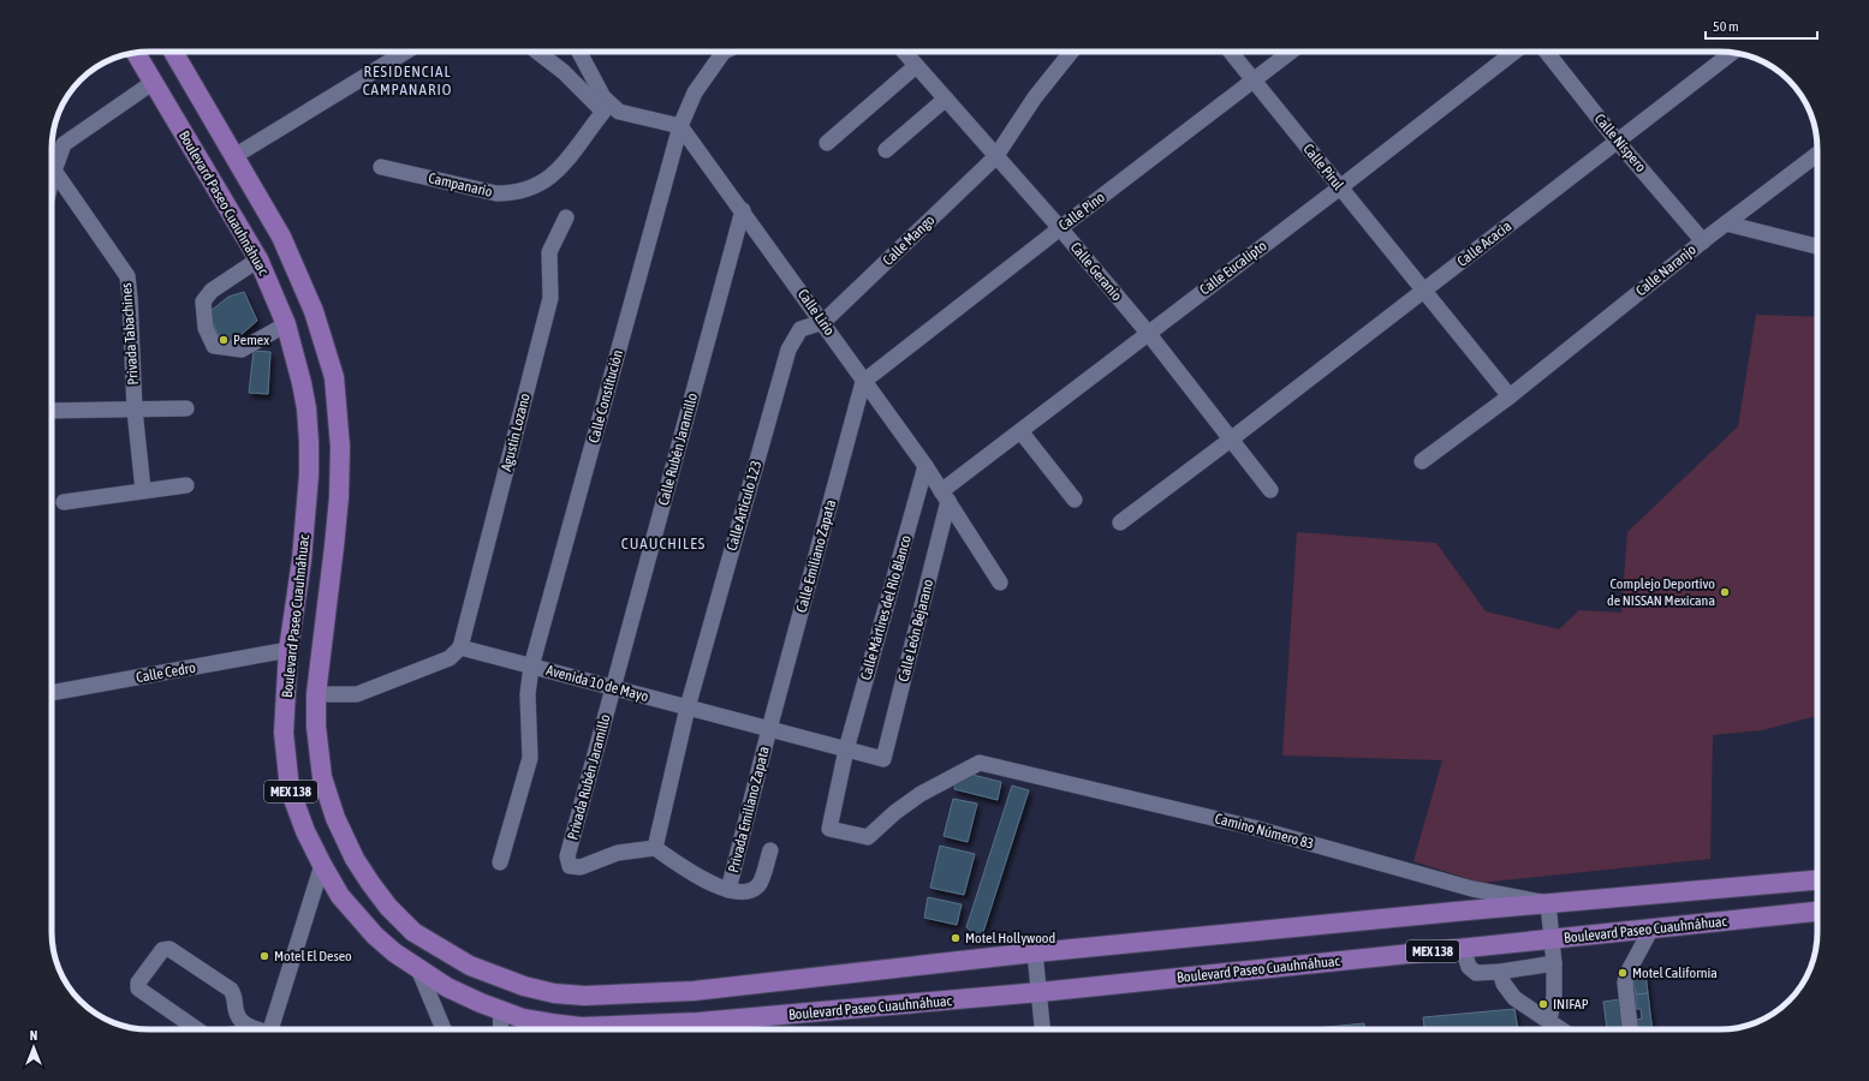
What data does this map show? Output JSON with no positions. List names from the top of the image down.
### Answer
{
  "streets": {
    "main road": ["Boulevard Paseo Cuauhnáhuac", "MEX 138"],
    "street": [
      "Calle Níspero",
      "Calle Pirul",
      "Campanario",
      "Calle Pino",
      "Calle Mango",
      "Calle Acacia",
      "Calle Eucalipto",
      "Calle Naranjo",
      "Calle Geranio",
      "Calle Lirio",
      "Privada Tabachines",
      "Calle Constitución",
      "Agustín Lozano",
      "Calle Rubén Jaramillo",
      "Calle Artículo 123",
      "Calle Emiliano Zapata",
      "Calle Mártires del Río Blanco",
      "Calle León Bejarano",
      "Calle Cedro",
      "Avenida 10 de Mayo",
      "Privada Rubén Jaramillo",
      "Privada Emiliano Zapata",
      "Camino Número 83"
    ]
  },
  "crossings": [
    ["Calle Níspero", "Calle Acacia"],
    ["Calle Níspero", "Calle Naranjo"],
    ["Calle Pirul", "Calle Pino"],
    ["Calle Pirul", "Calle Acacia"],
    ["Calle Pirul", "Calle Eucalipto"],
    ["Calle Pirul", "Calle Naranjo"],
    ["Boulevard Paseo Cuauhnáhuac", "Calle Cedro"],
    ["Boulevard Paseo Cuauhnáhuac", "Camino Número 83"],
    ["Calle Pino", "Calle Geranio"],
    ["Calle Pino", "Calle Lirio"],
    ["Calle Pino", "Calle Emiliano Zapata"],
    ["Calle Mango", "Calle Geranio"],
    ["Calle Mango", "Calle Lirio"],
    ["Calle Mango", "Calle Artículo 123"],
    ["Calle Acacia", "Calle Geranio"],
    ["Calle Eucalipto", "Calle Geranio"],
    ["Calle Eucalipto", "Calle Lirio"],
    ["Calle Eucalipto", "Calle León Bejarano"],
    ["Calle Lirio", "Calle Constitución"],
    ["Calle Lirio", "Calle Rubén Jaramillo"],
    ["Calle Lirio", "Calle Artículo 123"],
    ["Calle Lirio", "Calle Emiliano Zapata"],
    ["Calle Lirio", "Calle Mártires del Río Blanco"],
    ["Calle Lirio", "Calle León Bejarano"],
    ["Calle Constitución", "Avenida 10 de Mayo"],
    ["Agustín Lozano", "Avenida 10 de Mayo"],
    ["Calle Rubén Jaramillo", "Avenida 10 de Mayo"],
    ["Calle Rubén Jaramillo", "Privada Rubén Jaramillo"],
    ["Calle Artículo 123", "Avenida 10 de Mayo"],
    ["Calle Artículo 123", "Privada Rubén Jaramillo"],
    ["Calle Emiliano Zapata", "Avenida 10 de Mayo"],
    ["Calle Emiliano Zapata", "Privada Emiliano Zapata"],
    ["Calle Mártires del Río Blanco", "Avenida 10 de Mayo"],
    ["Calle Mártires del Río Blanco", "Camino Número 83"],
    ["Calle León Bejarano", "Avenida 10 de Mayo"],
    ["Avenida 10 de Mayo", "Privada Rubén Jaramillo"],
    ["Avenida 10 de Mayo", "Privada Emiliano Zapata"]
  ],
  "districts": ["RESIDENCIAL CAMPANARIO", "CUAUCHILES"],
  "places": [
    "Pemex",
    "Complejo Deportivo de NISSAN Mexicana",
    "Motel Hollywood",
    "Motel El Deseo",
    "Motel California",
    "INIFAP"
  ],
  "scale_bar": "50 m",
  "north": "top"
}
